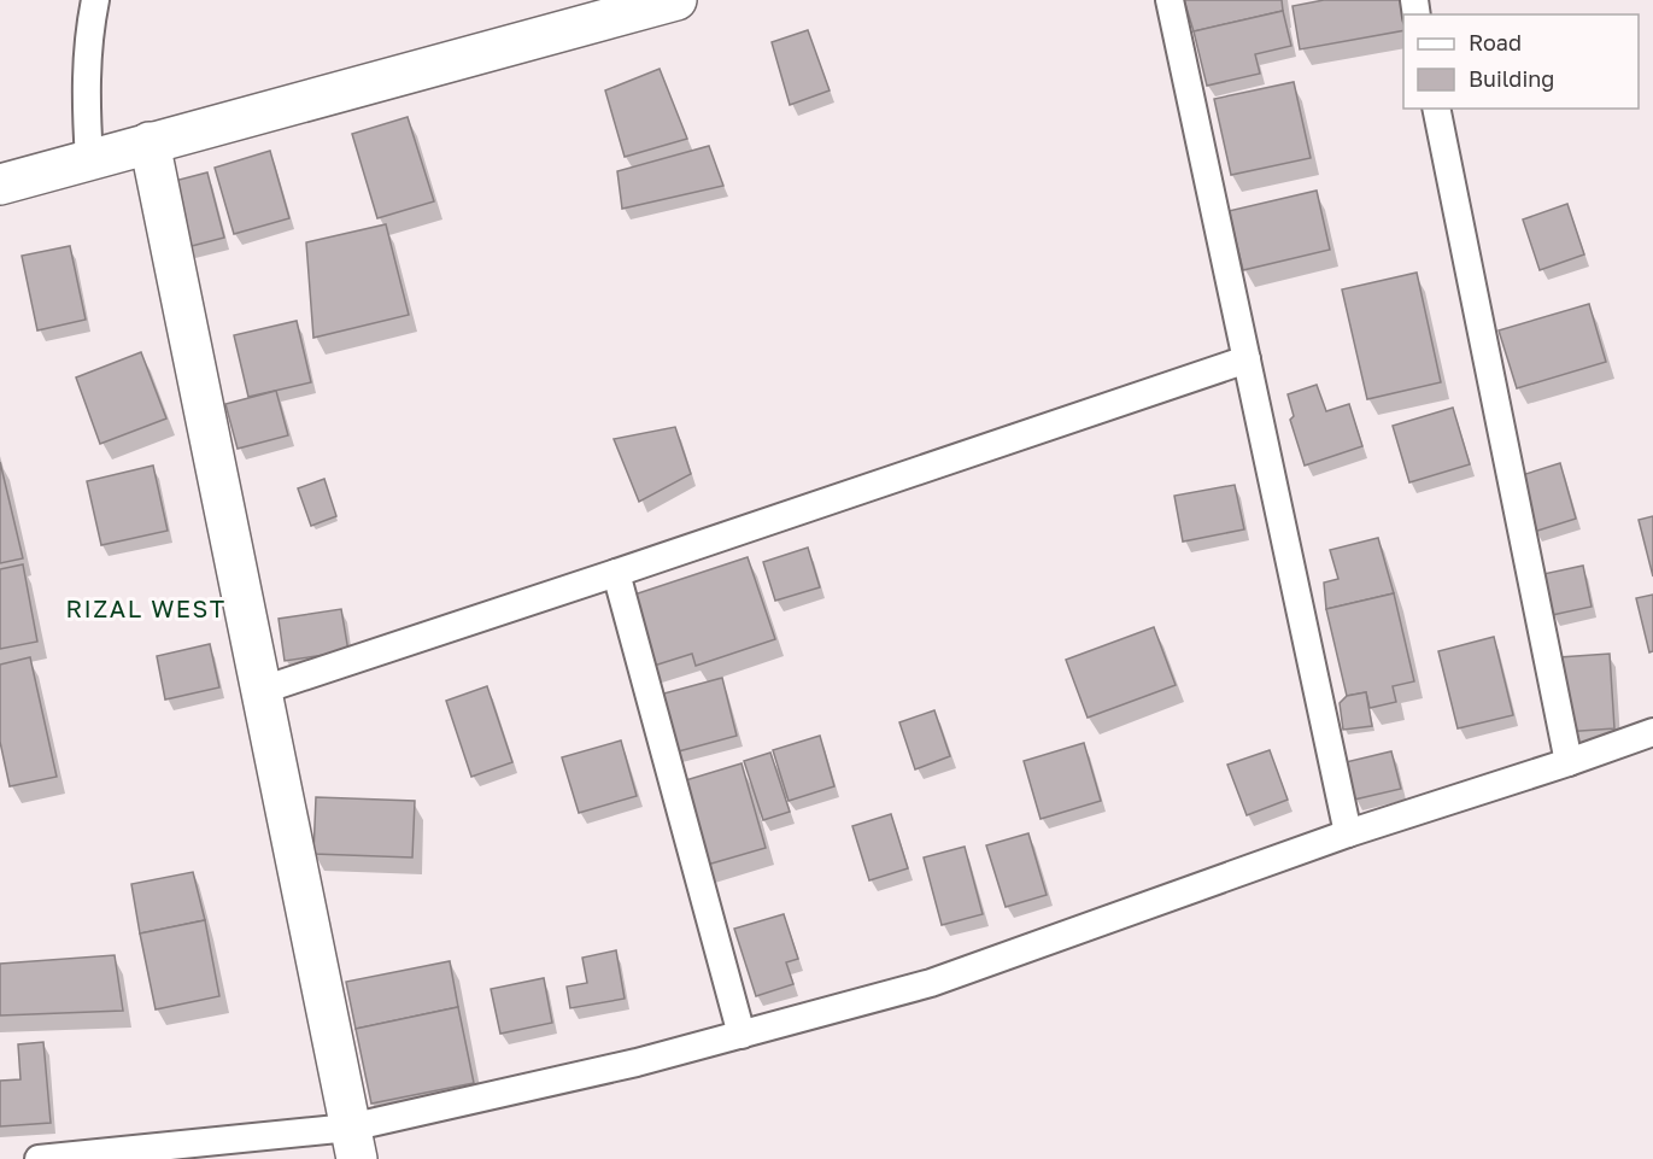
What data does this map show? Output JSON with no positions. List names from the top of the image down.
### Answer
{
  "districts": ["RIZAL WEST"],
  "legend": ["Road", "Building"]
}
